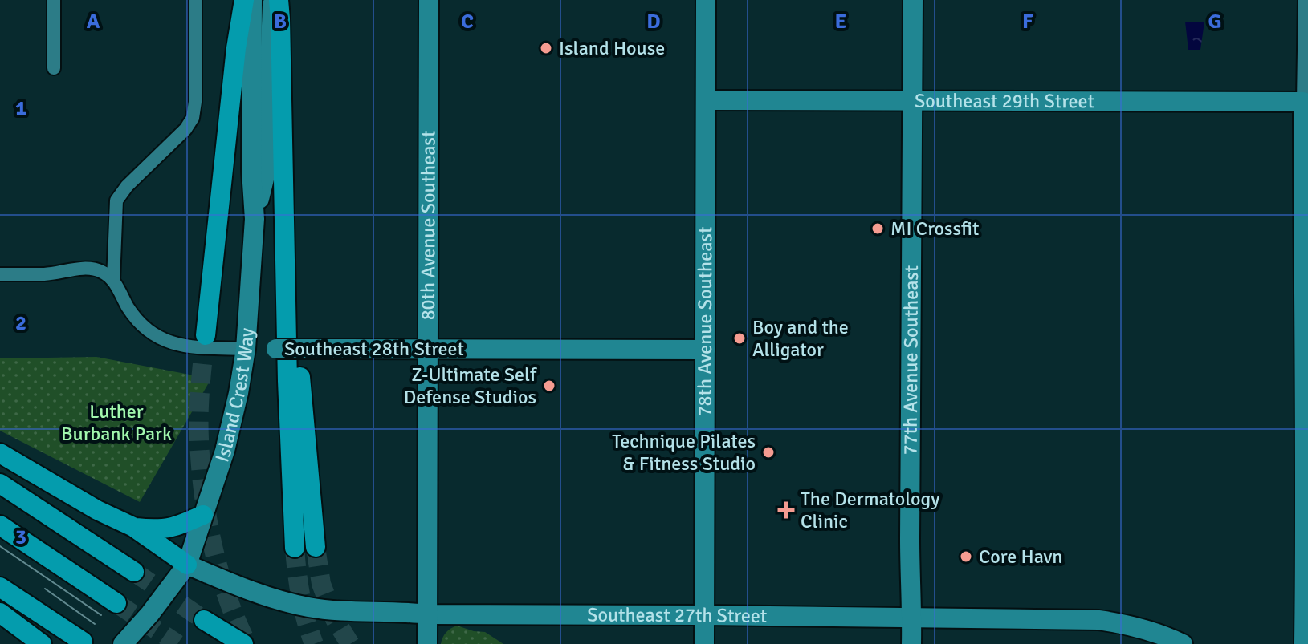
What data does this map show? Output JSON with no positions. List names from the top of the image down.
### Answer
{
  "streets": {
    "street": [
      "Southeast 29th Street",
      "80th Avenue Southeast",
      "78th Avenue Southeast",
      "Southeast 28th Street",
      "77th Avenue Southeast",
      "Island Crest Way",
      "Southeast 27th Street"
    ]
  },
  "crossings": [
    ["Southeast 29th Street", "78th Avenue Southeast"],
    ["Southeast 29th Street", "77th Avenue Southeast"],
    ["80th Avenue Southeast", "Southeast 28th Street"],
    ["80th Avenue Southeast", "Southeast 27th Street"],
    ["78th Avenue Southeast", "Southeast 28th Street"],
    ["78th Avenue Southeast", "Southeast 27th Street"],
    ["Southeast 28th Street", "Island Crest Way"],
    ["77th Avenue Southeast", "Southeast 27th Street"],
    ["Island Crest Way", "Southeast 27th Street"]
  ],
  "parks": ["Luther Burbank Park"],
  "places": {
    "other": [
      "Island House",
      "MI Crossfit",
      "Boy and the Alligator",
      "Z-Ultimate Self Defense Studios",
      "Technique Pilates & Fitness Studio",
      "Core Havn"
    ],
    "health": ["The Dermatology Clinic"]
  },
  "grid": {
    "columns": [
      "A",
      "B",
      "C",
      "D",
      "E",
      "F",
      "G"
    ],
    "rows": ["1", "2", "3"]
  }
}
